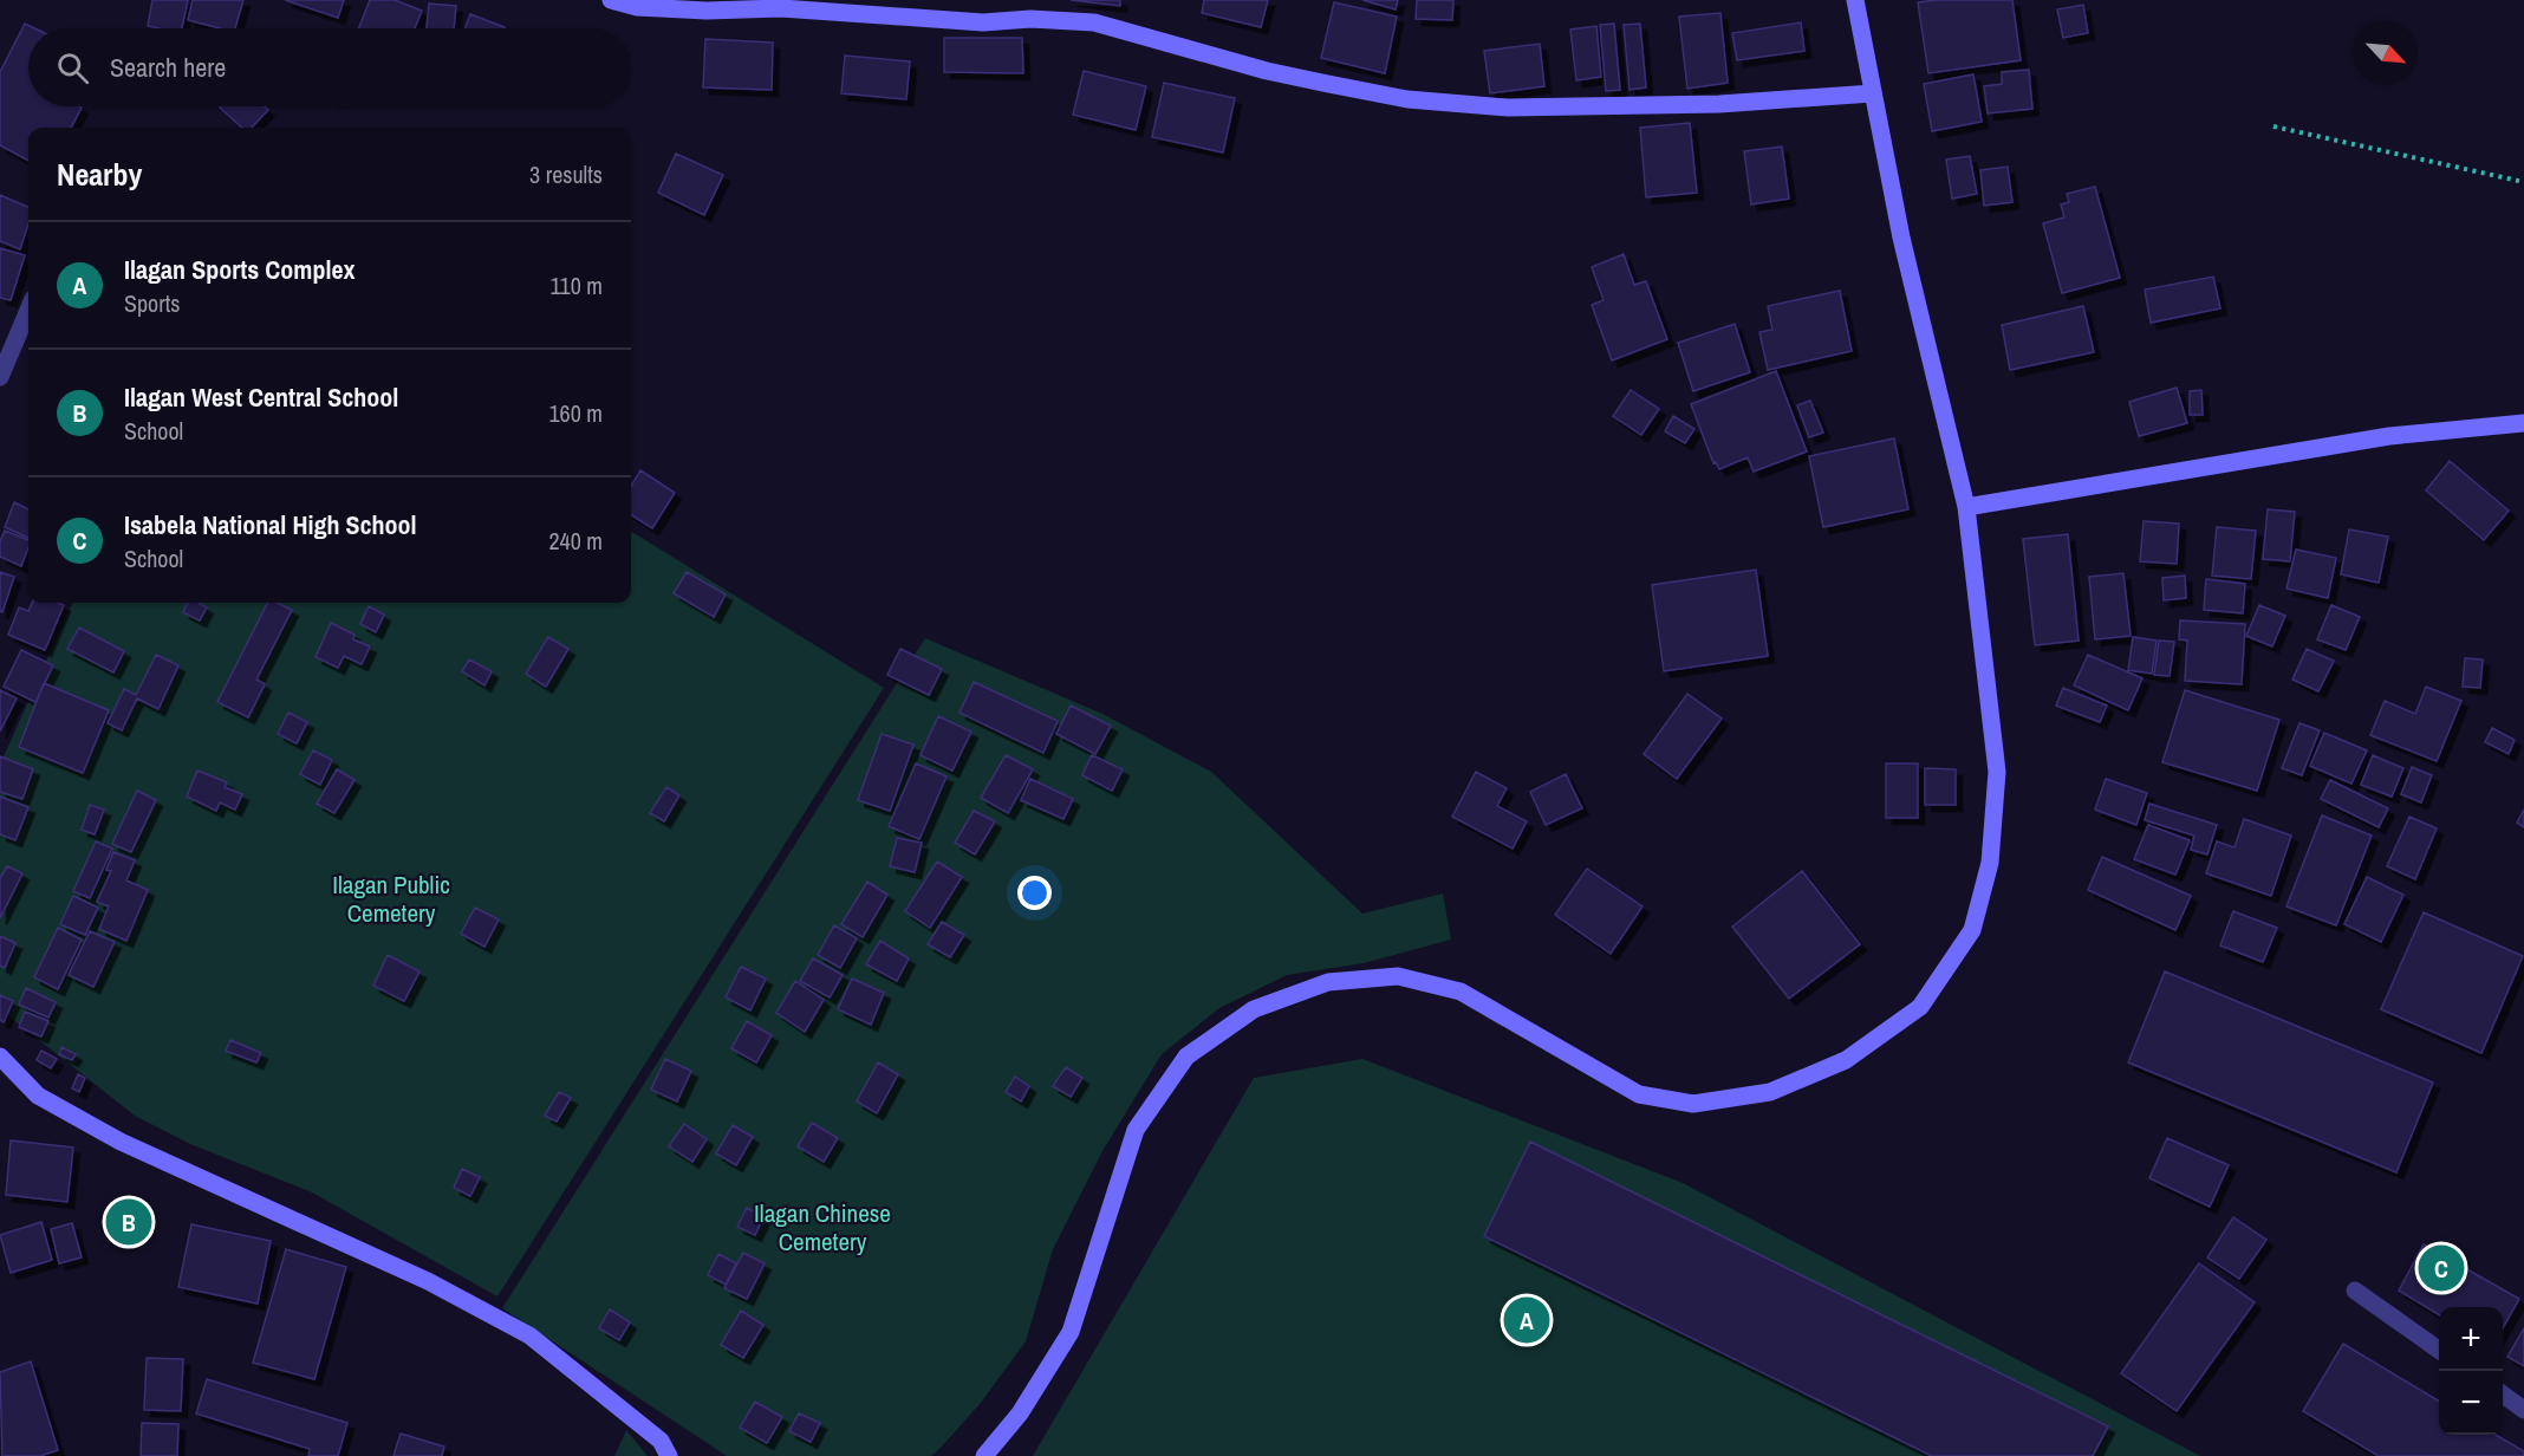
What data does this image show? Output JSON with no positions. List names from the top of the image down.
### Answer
{
  "parks": ["Ilagan Public Cemetery", "Ilagan Chinese Cemetery"],
  "north": "bottom right",
  "page": {
    "search": "Search here",
    "heading": ["Nearby", "3 results"],
    "list": [
      {
        "mark": "A",
        "name": "Ilagan Sports Complex",
        "note": "Sports",
        "value": "110 m"
      },
      {
        "mark": "B",
        "name": "Ilagan West Central School",
        "note": "School",
        "value": "160 m"
      },
      {
        "mark": "C",
        "name": "Isabela National High School",
        "note": "School",
        "value": "240 m"
      }
    ],
    "pins": ["B", "C", "A"],
    "map_buttons": ["+", "−"]
  }
}
